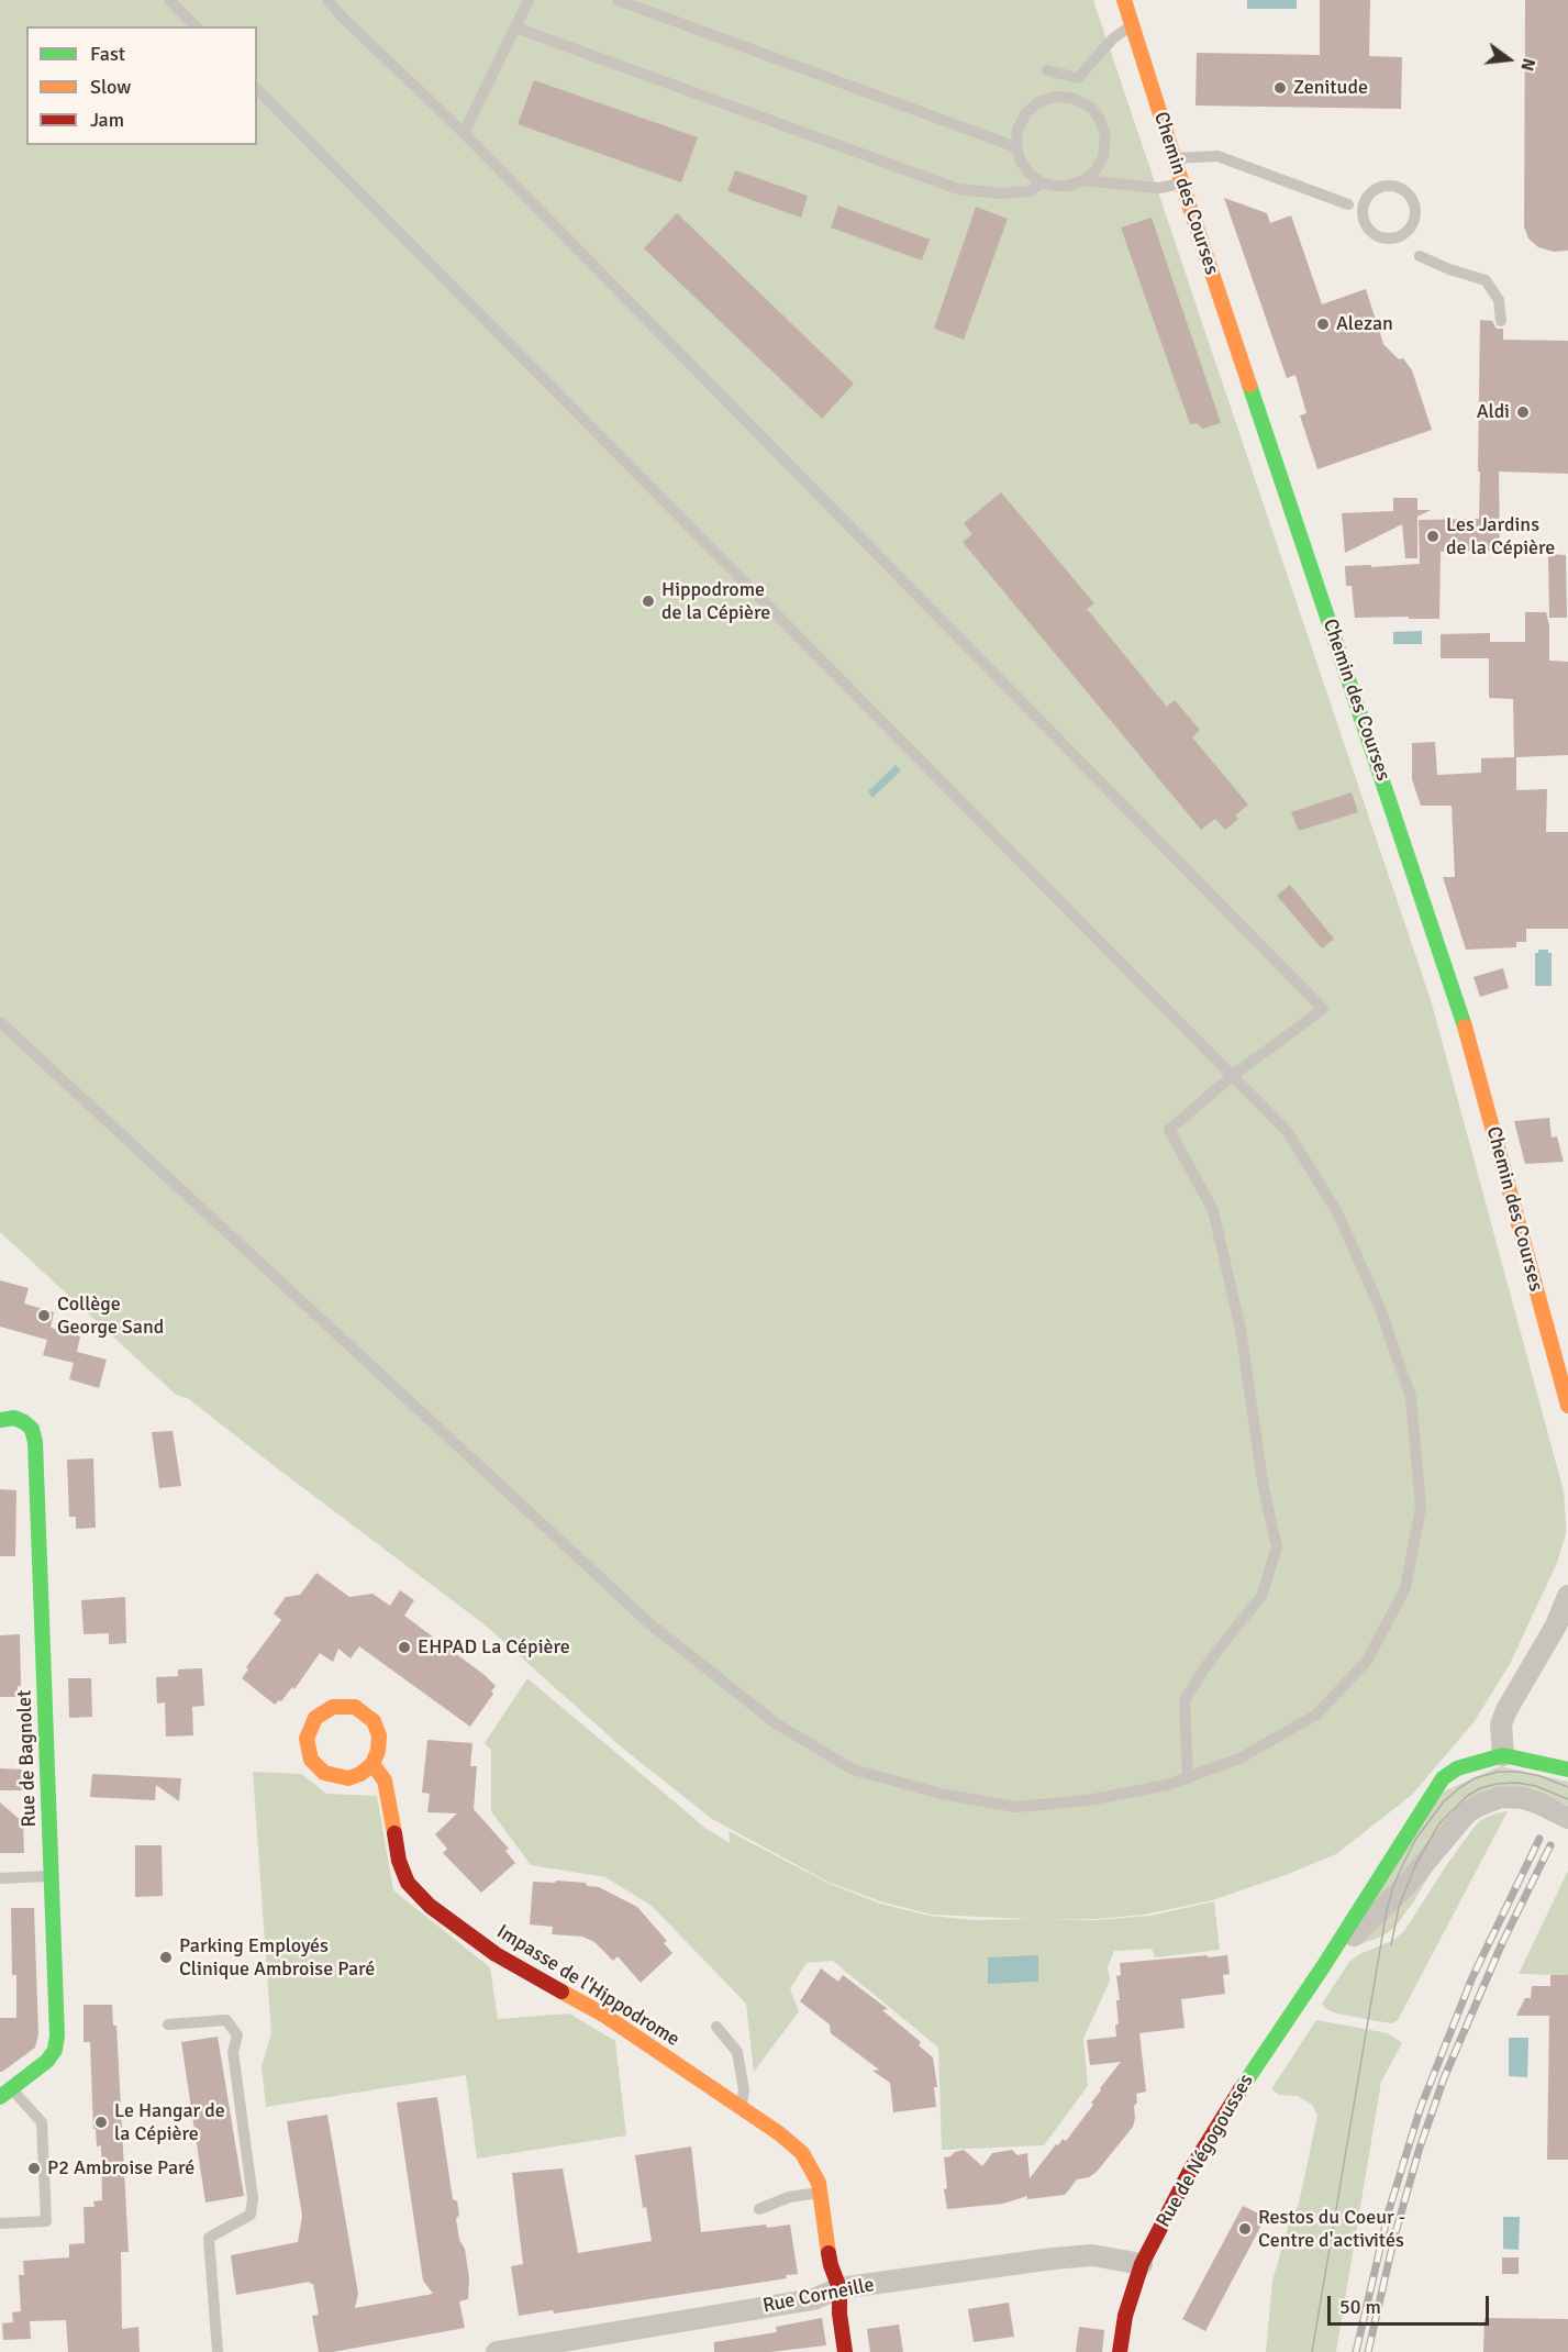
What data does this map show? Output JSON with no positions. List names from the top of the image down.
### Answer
{
  "streets": {
    "street": [
      "Chemin des Courses",
      "Rue de Bagnolet",
      "Impasse de l'Hippodrome",
      "Rue de Négogousses",
      "Rue Corneille"
    ]
  },
  "crossings": [
    ["Impasse de l'Hippodrome", "Rue Corneille"],
    ["Rue de Négogousses", "Rue Corneille"]
  ],
  "places": [
    "Zenitude",
    "Alezan",
    "Aldi",
    "Les Jardins de la Cépière",
    "Hippodrome de la Cépière",
    "Collège George Sand",
    "EHPAD La Cépière",
    "Parking Employés Clinique Ambroise Paré",
    "Le Hangar de la Cépière",
    "P2 Ambroise Paré",
    "Restos du Coeur - Centre d'activités"
  ],
  "legend": ["Fast", "Slow", "Jam"],
  "scale_bar": "50 m",
  "north": "right"
}
